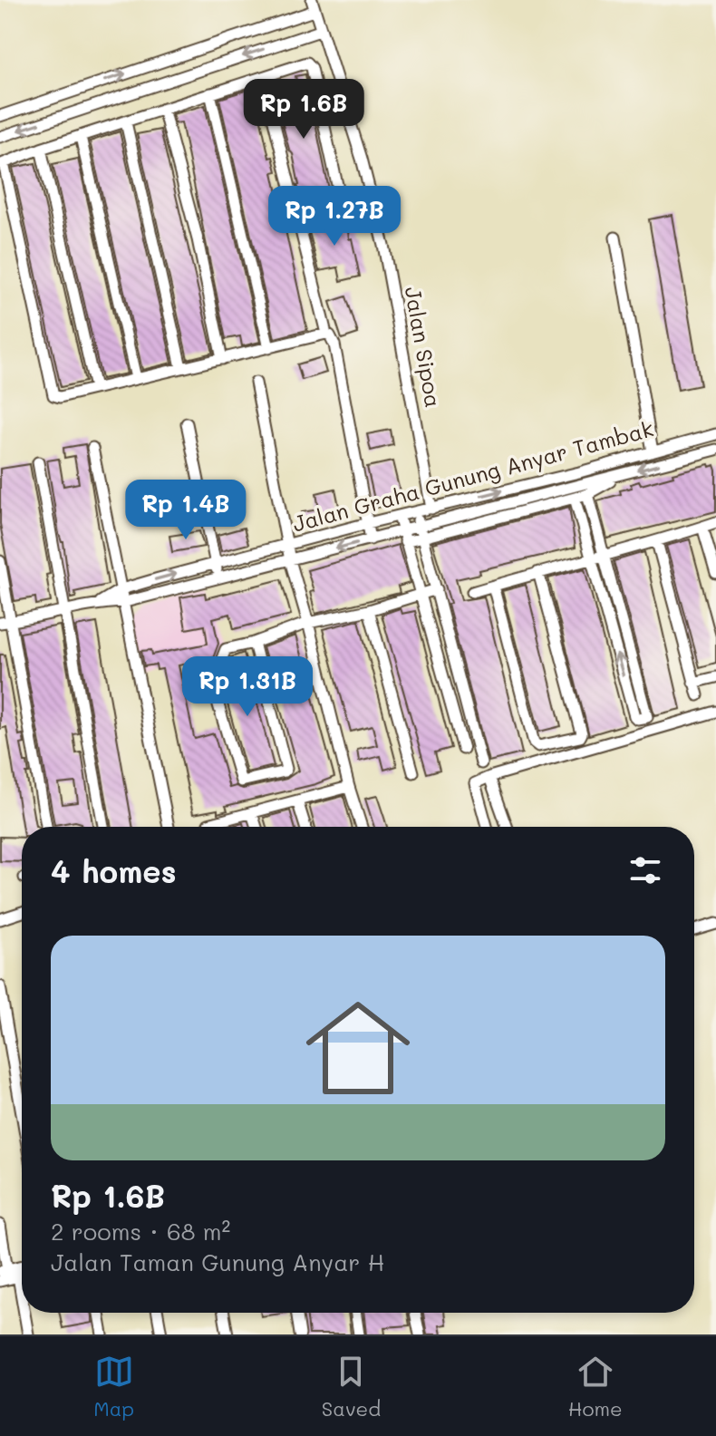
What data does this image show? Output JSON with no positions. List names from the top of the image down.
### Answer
{
  "streets": {
    "street": ["Jalan Sipoa", "Jalan Graha Gunung Anyar Tambak"]
  },
  "crossings": [
    ["Jalan Sipoa", "Jalan Graha Gunung Anyar Tambak"]
  ],
  "page": {
    "price": [
      "Rp 1.6B",
      "Rp 1.27B",
      "Rp 1.4B",
      "Rp 1.31B"
    ],
    "heading": "4 homes",
    "list": [
      {
        "name": "Rp 1.6B",
        "note": "2 rooms · 68 m² · Jalan Taman Gunung Anyar H"
      }
    ],
    "tabs": ["Map", "Saved", "Home"]
  }
}
